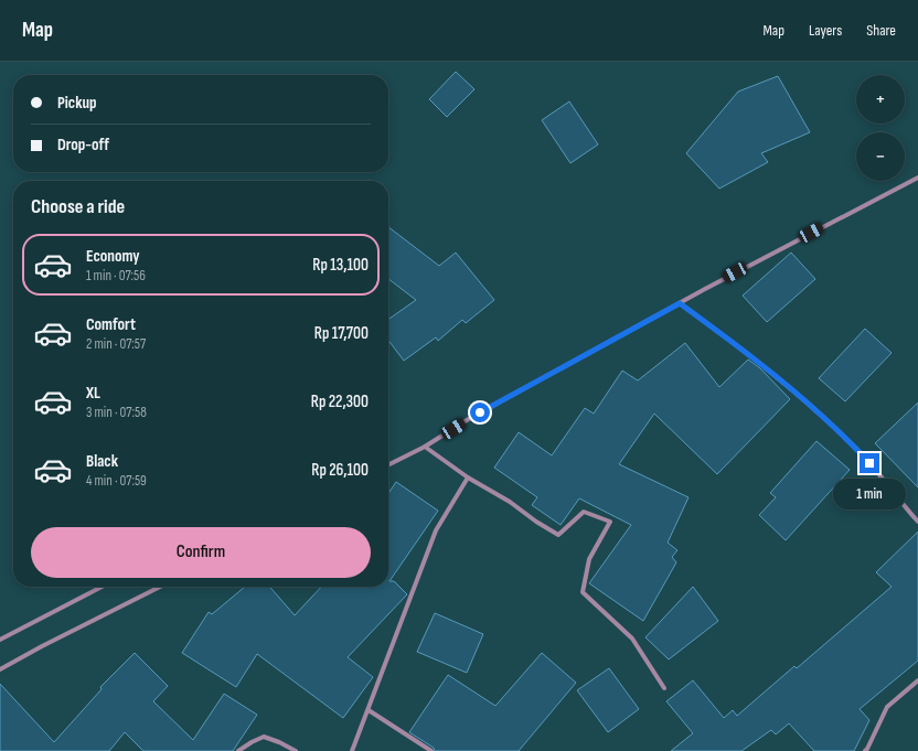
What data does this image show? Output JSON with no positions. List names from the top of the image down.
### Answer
{
  "page": {
    "header": "Map",
    "nav": ["Map", "Layers", "Share"],
    "map_buttons": ["+", "−"],
    "banner": ["Pickup", "Drop-off"],
    "heading": "Choose a ride",
    "list": [
      {
        "name": "Economy",
        "note": "1 min · 07:56",
        "value": "Rp 13,100"
      },
      {
        "name": "Comfort",
        "note": "2 min · 07:57",
        "value": "Rp 17,700"
      },
      {
        "name": "XL",
        "note": "3 min · 07:58",
        "value": "Rp 22,300"
      },
      {
        "name": "Black",
        "note": "4 min · 07:59",
        "value": "Rp 26,100"
      }
    ],
    "bubble": "1 min",
    "buttons": "Confirm"
  }
}
